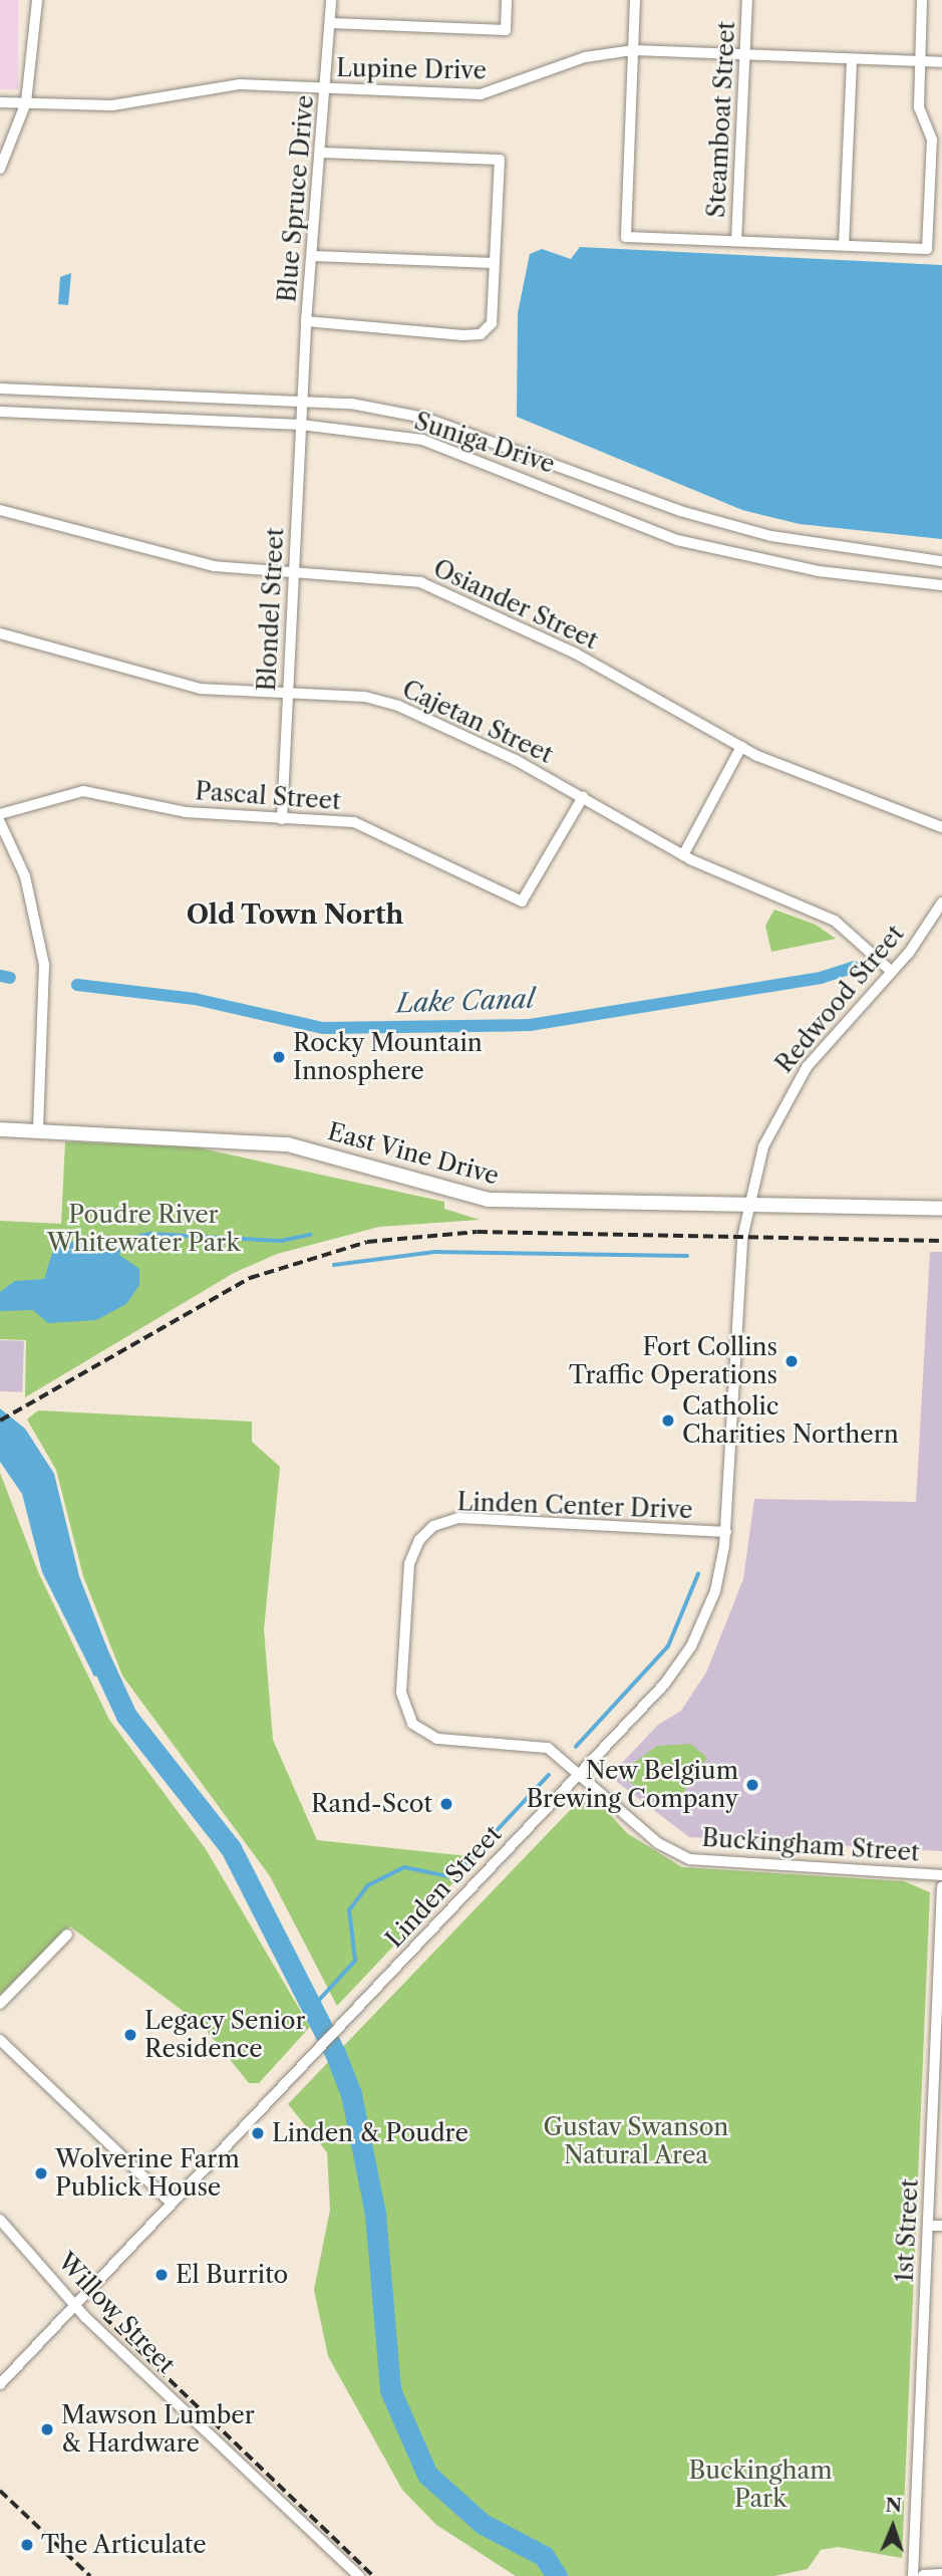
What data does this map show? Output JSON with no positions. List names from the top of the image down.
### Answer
{
  "streets": {
    "main road": ["East Vine Drive"],
    "street": [
      "Lupine Drive",
      "Steamboat Street",
      "Blue Spruce Drive",
      "Suniga Drive",
      "Osiander Street",
      "Blondel Street",
      "Cajetan Street",
      "Pascal Street",
      "Redwood Street",
      "Linden Center Drive",
      "Buckingham Street",
      "Linden Street",
      "1st Street",
      "Willow Street"
    ]
  },
  "crossings": [
    ["Lupine Drive", "Steamboat Street"],
    ["Lupine Drive", "Blue Spruce Drive"],
    ["Blue Spruce Drive", "Suniga Drive"],
    ["Blue Spruce Drive", "Blondel Street"],
    ["Suniga Drive", "Blondel Street"],
    ["Osiander Street", "Blondel Street"],
    ["Blondel Street", "Cajetan Street"],
    ["Blondel Street", "Pascal Street"],
    ["Cajetan Street", "Pascal Street"],
    ["Cajetan Street", "Redwood Street"],
    ["Redwood Street", "East Vine Drive"],
    ["Redwood Street", "Linden Street"],
    ["East Vine Drive", "Linden Street"],
    ["Linden Center Drive", "Buckingham Street"],
    ["Linden Center Drive", "Linden Street"],
    ["Buckingham Street", "Linden Street"],
    ["Linden Street", "Willow Street"]
  ],
  "districts": ["Old Town North"],
  "water": ["Lake Canal"],
  "parks": ["Poudre River Whitewater Park", "Gustav Swanson Natural Area", "Buckingham Park"],
  "places": [
    "Rocky Mountain Innosphere",
    "Fort Collins Traffic Operations",
    "Catholic Charities Northern",
    "New Belgium Brewing Company",
    "Rand-Scot",
    "Legacy Senior Residence",
    "Linden & Poudre",
    "Wolverine Farm Publick House",
    "El Burrito",
    "Mawson Lumber & Hardware",
    "The Articulate"
  ],
  "north": "top"
}
